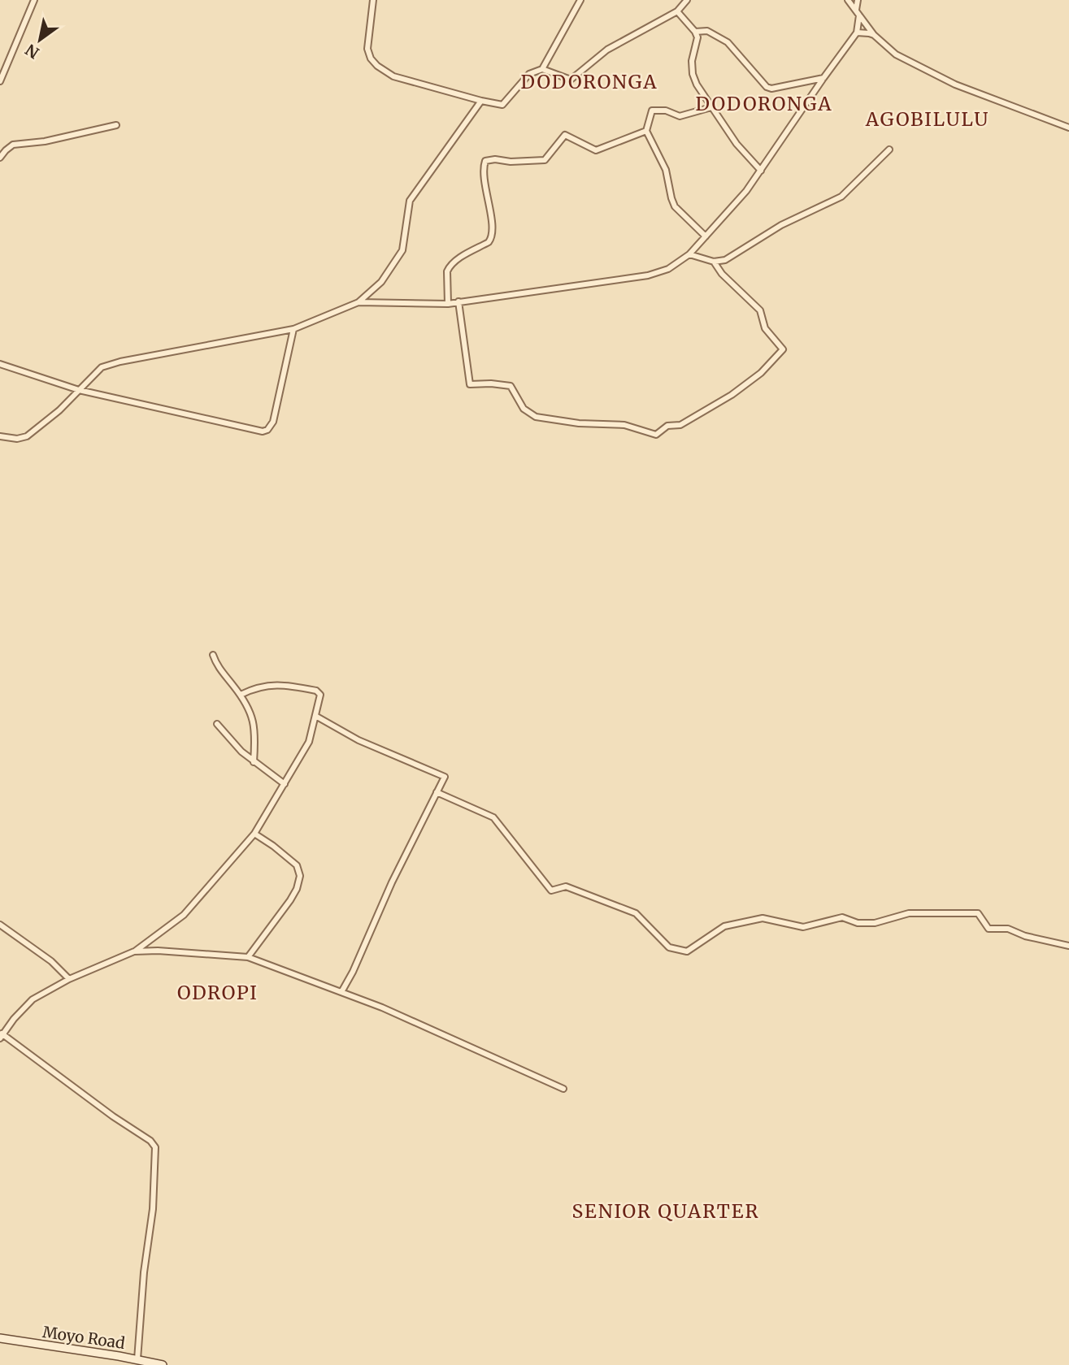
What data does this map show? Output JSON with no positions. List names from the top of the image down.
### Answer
{
  "streets": {
    "main road": ["Moyo Road"]
  },
  "districts": [
    "DODORONGA",
    "DODORONGA",
    "AGOBILULU",
    "ODROPI",
    "SENIOR QUARTER"
  ],
  "north": "bottom left"
}
